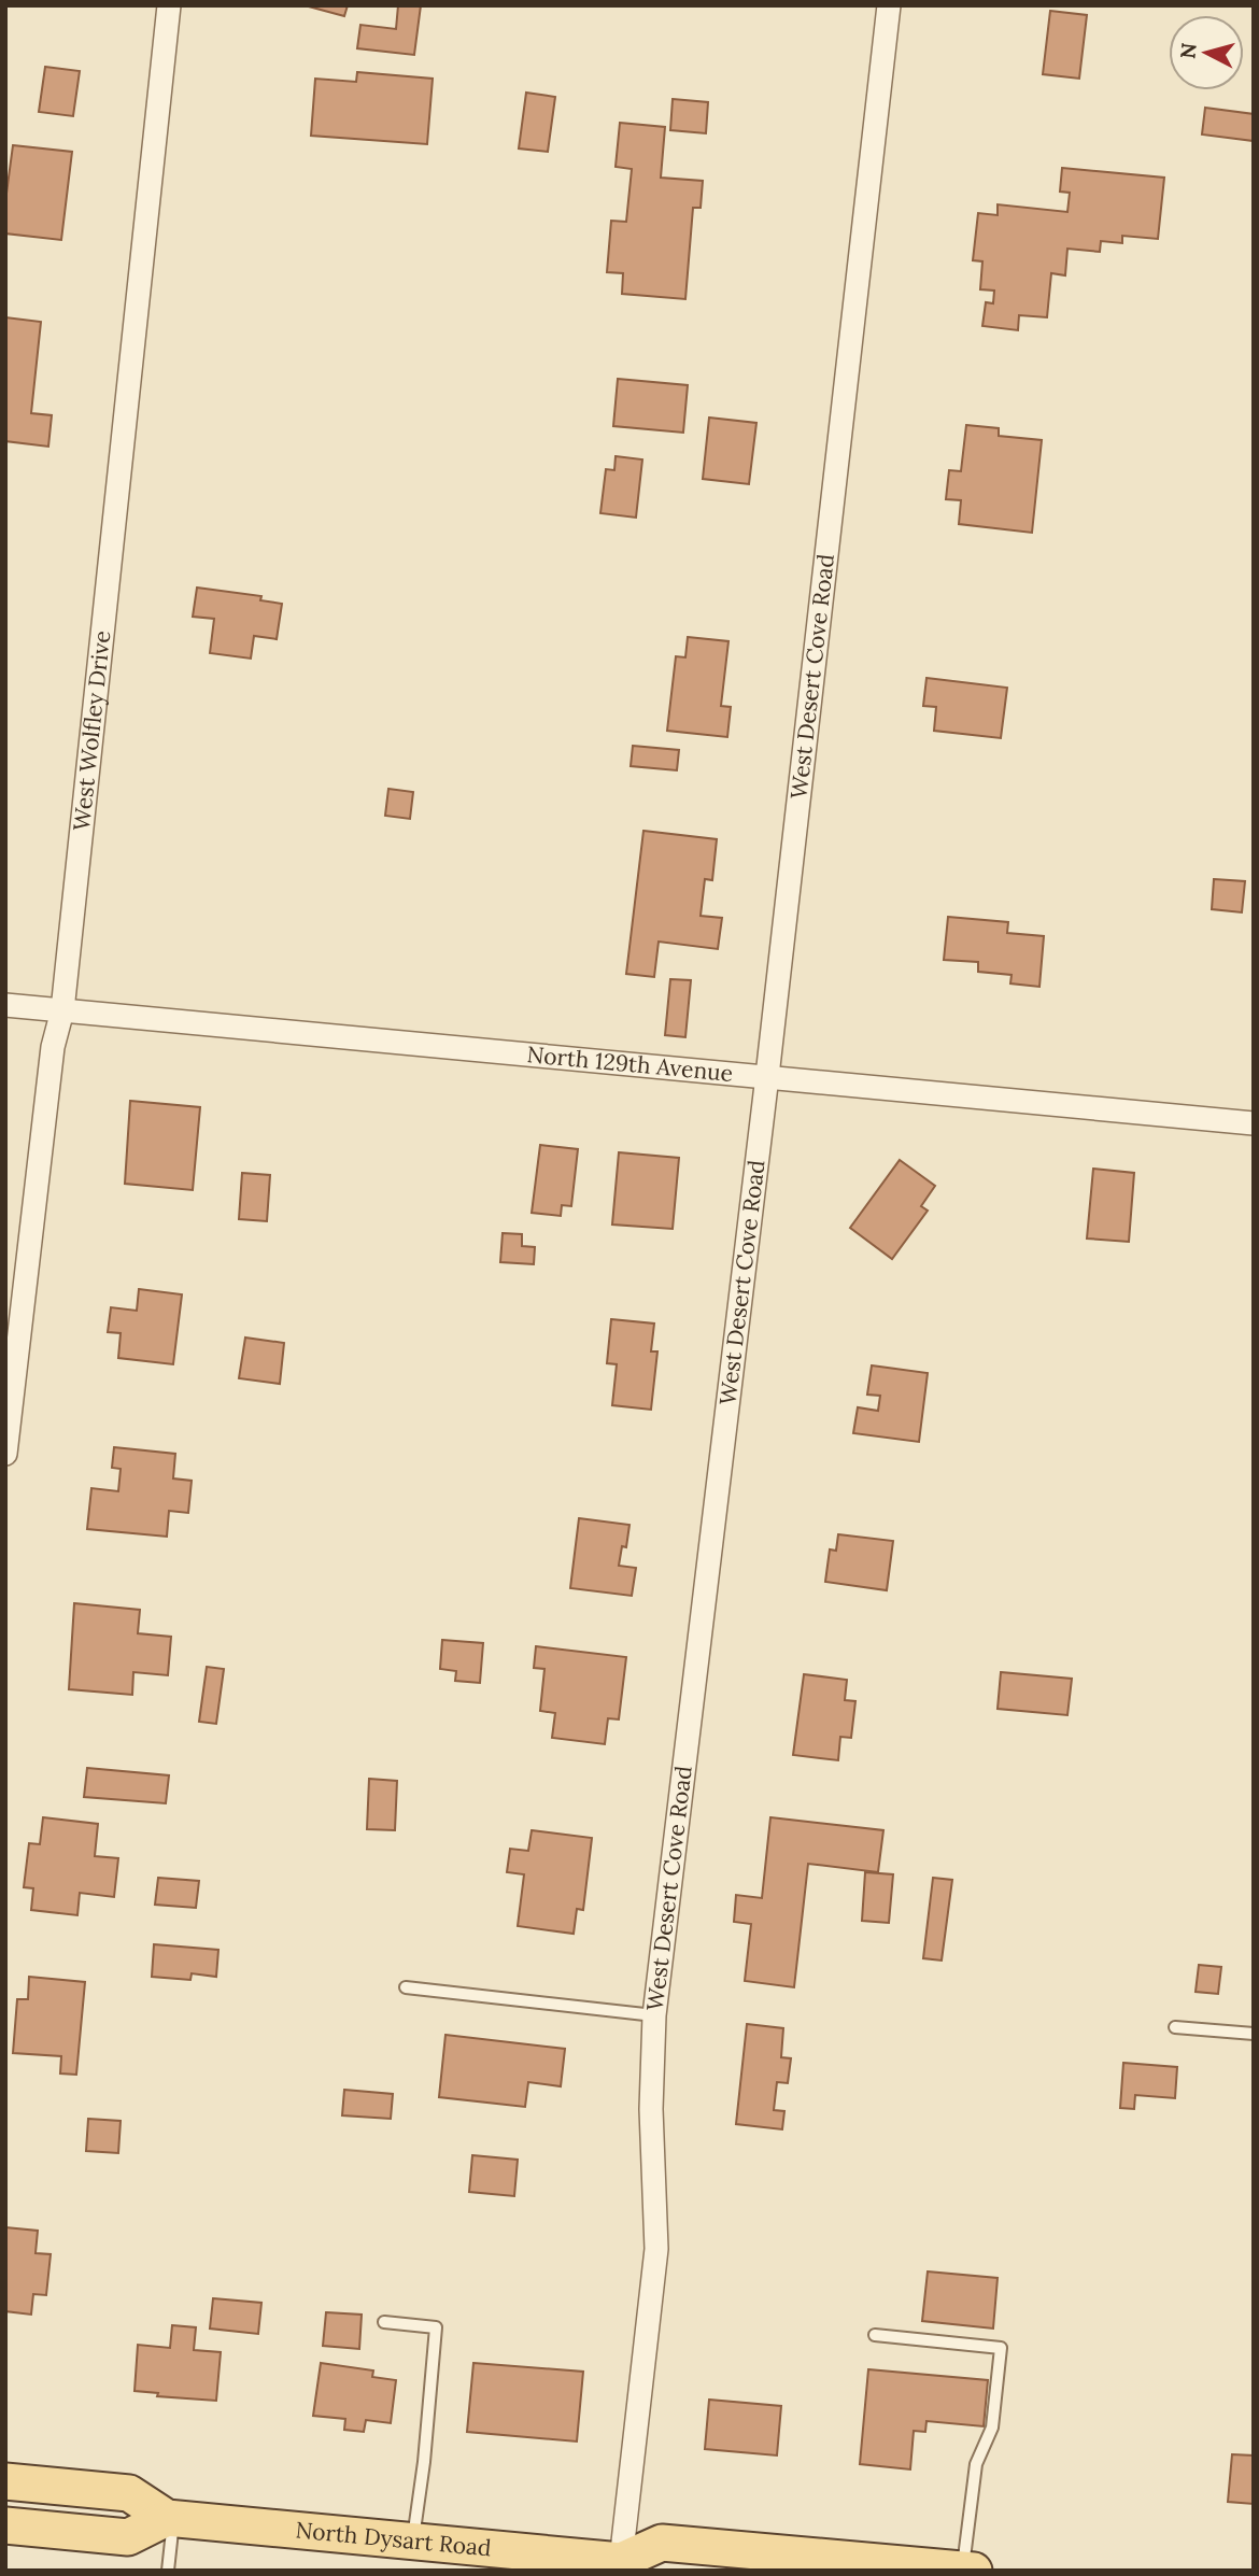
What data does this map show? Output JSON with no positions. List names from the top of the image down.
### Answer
{
  "streets": {
    "main road": ["North Dysart Road"],
    "street": ["West Desert Cove Road", "West Wolfley Drive", "North 129th Avenue"]
  },
  "crossings": [
    ["West Desert Cove Road", "North 129th Avenue"],
    ["West Desert Cove Road", "North Dysart Road"],
    ["West Wolfley Drive", "North 129th Avenue"]
  ],
  "north": "left"
}
